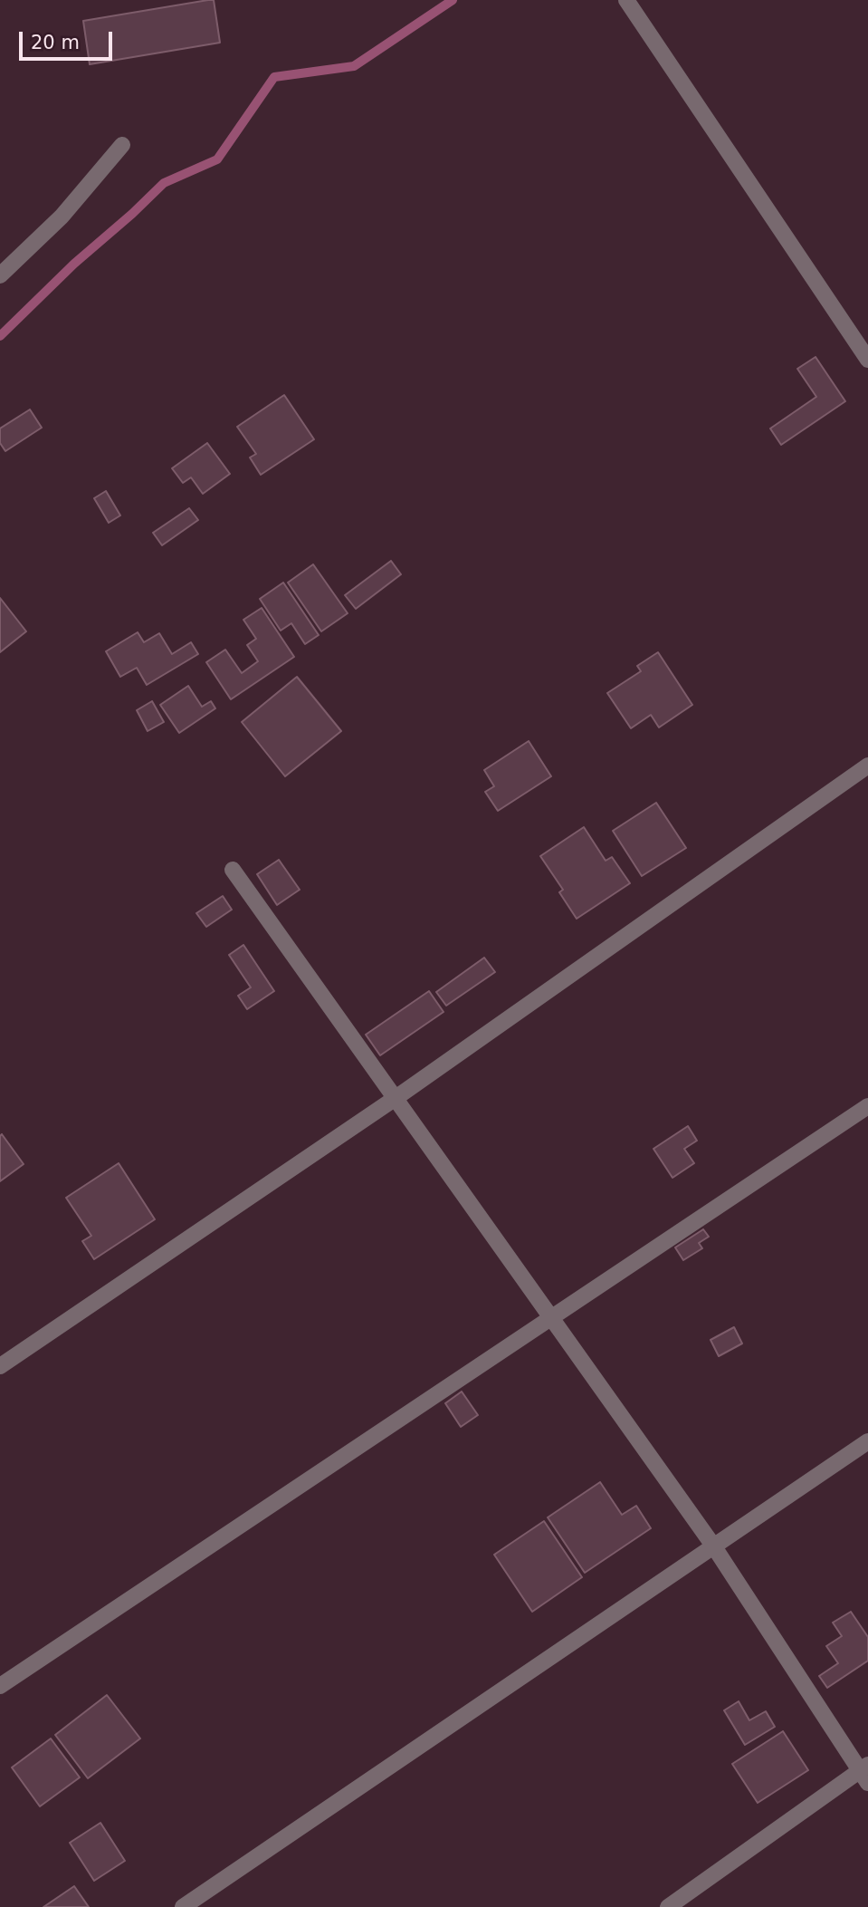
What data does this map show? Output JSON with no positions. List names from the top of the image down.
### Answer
{
  "scale_bar": "20 m"
}
